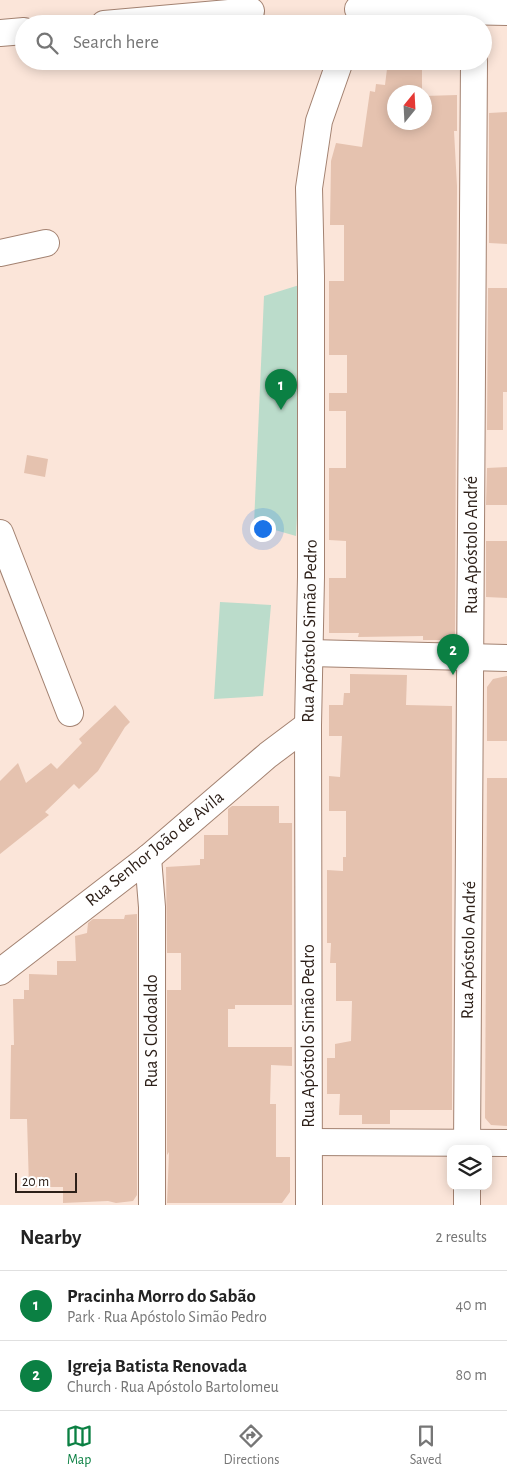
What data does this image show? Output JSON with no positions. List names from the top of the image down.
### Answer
{
  "streets": {
    "street": [
      "Rua Apóstolo André",
      "Rua Apóstolo Simão Pedro",
      "Rua Senhor João de Avila",
      "Rua S Clodoaldo"
    ]
  },
  "crossings": [
    ["Rua Apóstolo Simão Pedro", "Rua Senhor João de Avila"],
    ["Rua Senhor João de Avila", "Rua S Clodoaldo"]
  ],
  "scale_bar": "20 m",
  "north": "top",
  "page": {
    "search": "Search here",
    "pins": ["1", "2"],
    "scale": "20 m",
    "heading": ["Nearby", "2 results"],
    "list": [
      {
        "mark": "1",
        "name": "Pracinha Morro do Sabão",
        "note": "Park · Rua Apóstolo Simão Pedro",
        "value": "40 m"
      },
      {
        "mark": "2",
        "name": "Igreja Batista Renovada",
        "note": "Church · Rua Apóstolo Bartolomeu",
        "value": "80 m"
      }
    ],
    "nav": ["Map", "Directions", "Saved"]
  }
}
